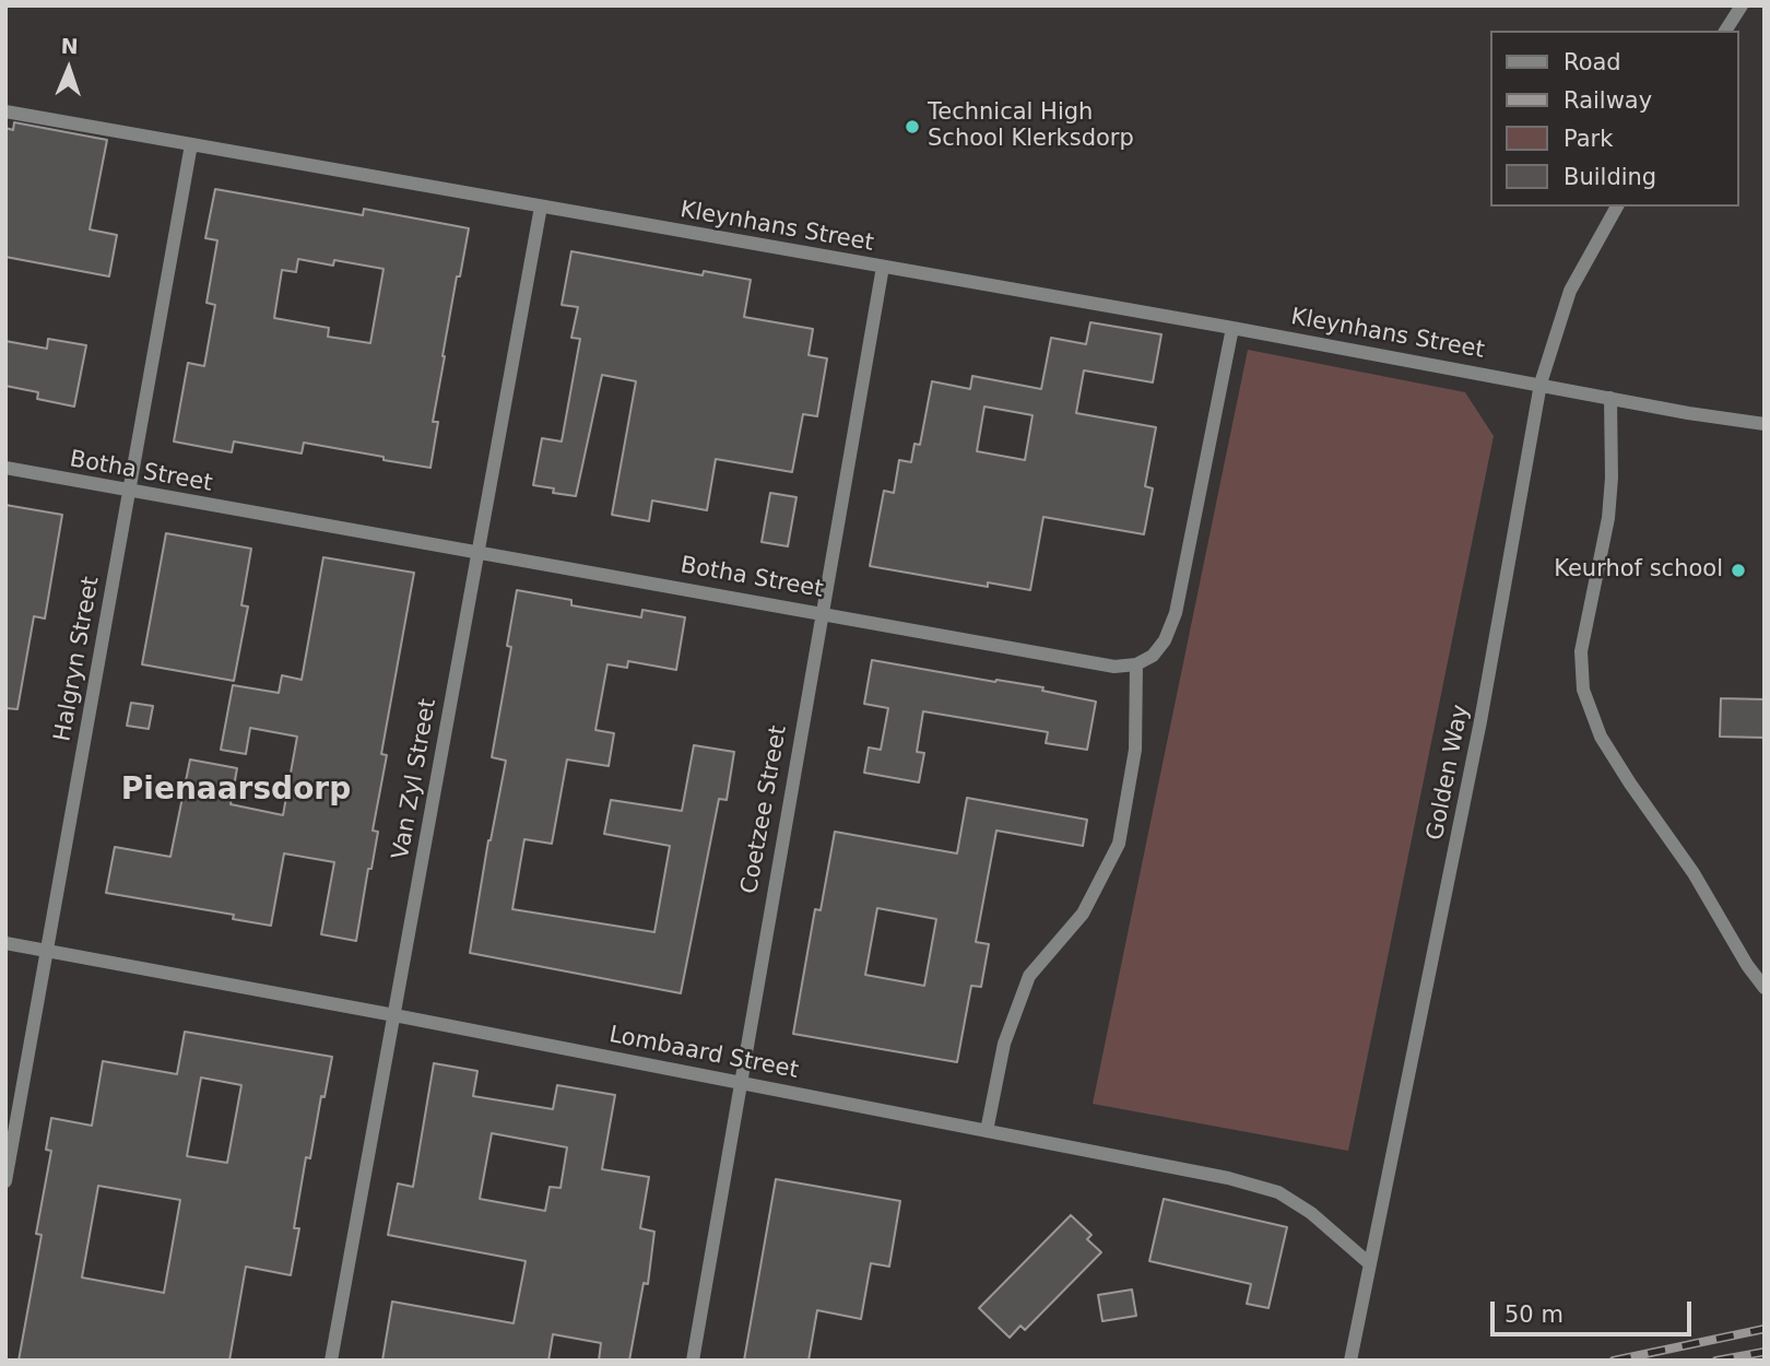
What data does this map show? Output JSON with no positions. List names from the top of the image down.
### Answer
{
  "streets": {
    "street": [
      "Kleynhans Street",
      "Botha Street",
      "Halgryn Street",
      "Golden Way",
      "Van Zyl Street",
      "Coetzee Street",
      "Lombaard Street"
    ]
  },
  "crossings": [
    ["Kleynhans Street", "Halgryn Street"],
    ["Kleynhans Street", "Golden Way"],
    ["Kleynhans Street", "Van Zyl Street"],
    ["Kleynhans Street", "Coetzee Street"],
    ["Botha Street", "Halgryn Street"],
    ["Botha Street", "Van Zyl Street"],
    ["Botha Street", "Coetzee Street"],
    ["Halgryn Street", "Lombaard Street"],
    ["Golden Way", "Lombaard Street"],
    ["Van Zyl Street", "Lombaard Street"],
    ["Coetzee Street", "Lombaard Street"]
  ],
  "districts": ["Pienaarsdorp"],
  "places": ["Technical High School Klerksdorp", "Keurhof school"],
  "legend": [
    "Road",
    "Railway",
    "Park",
    "Building"
  ],
  "scale_bar": "50 m",
  "north": "top"
}
